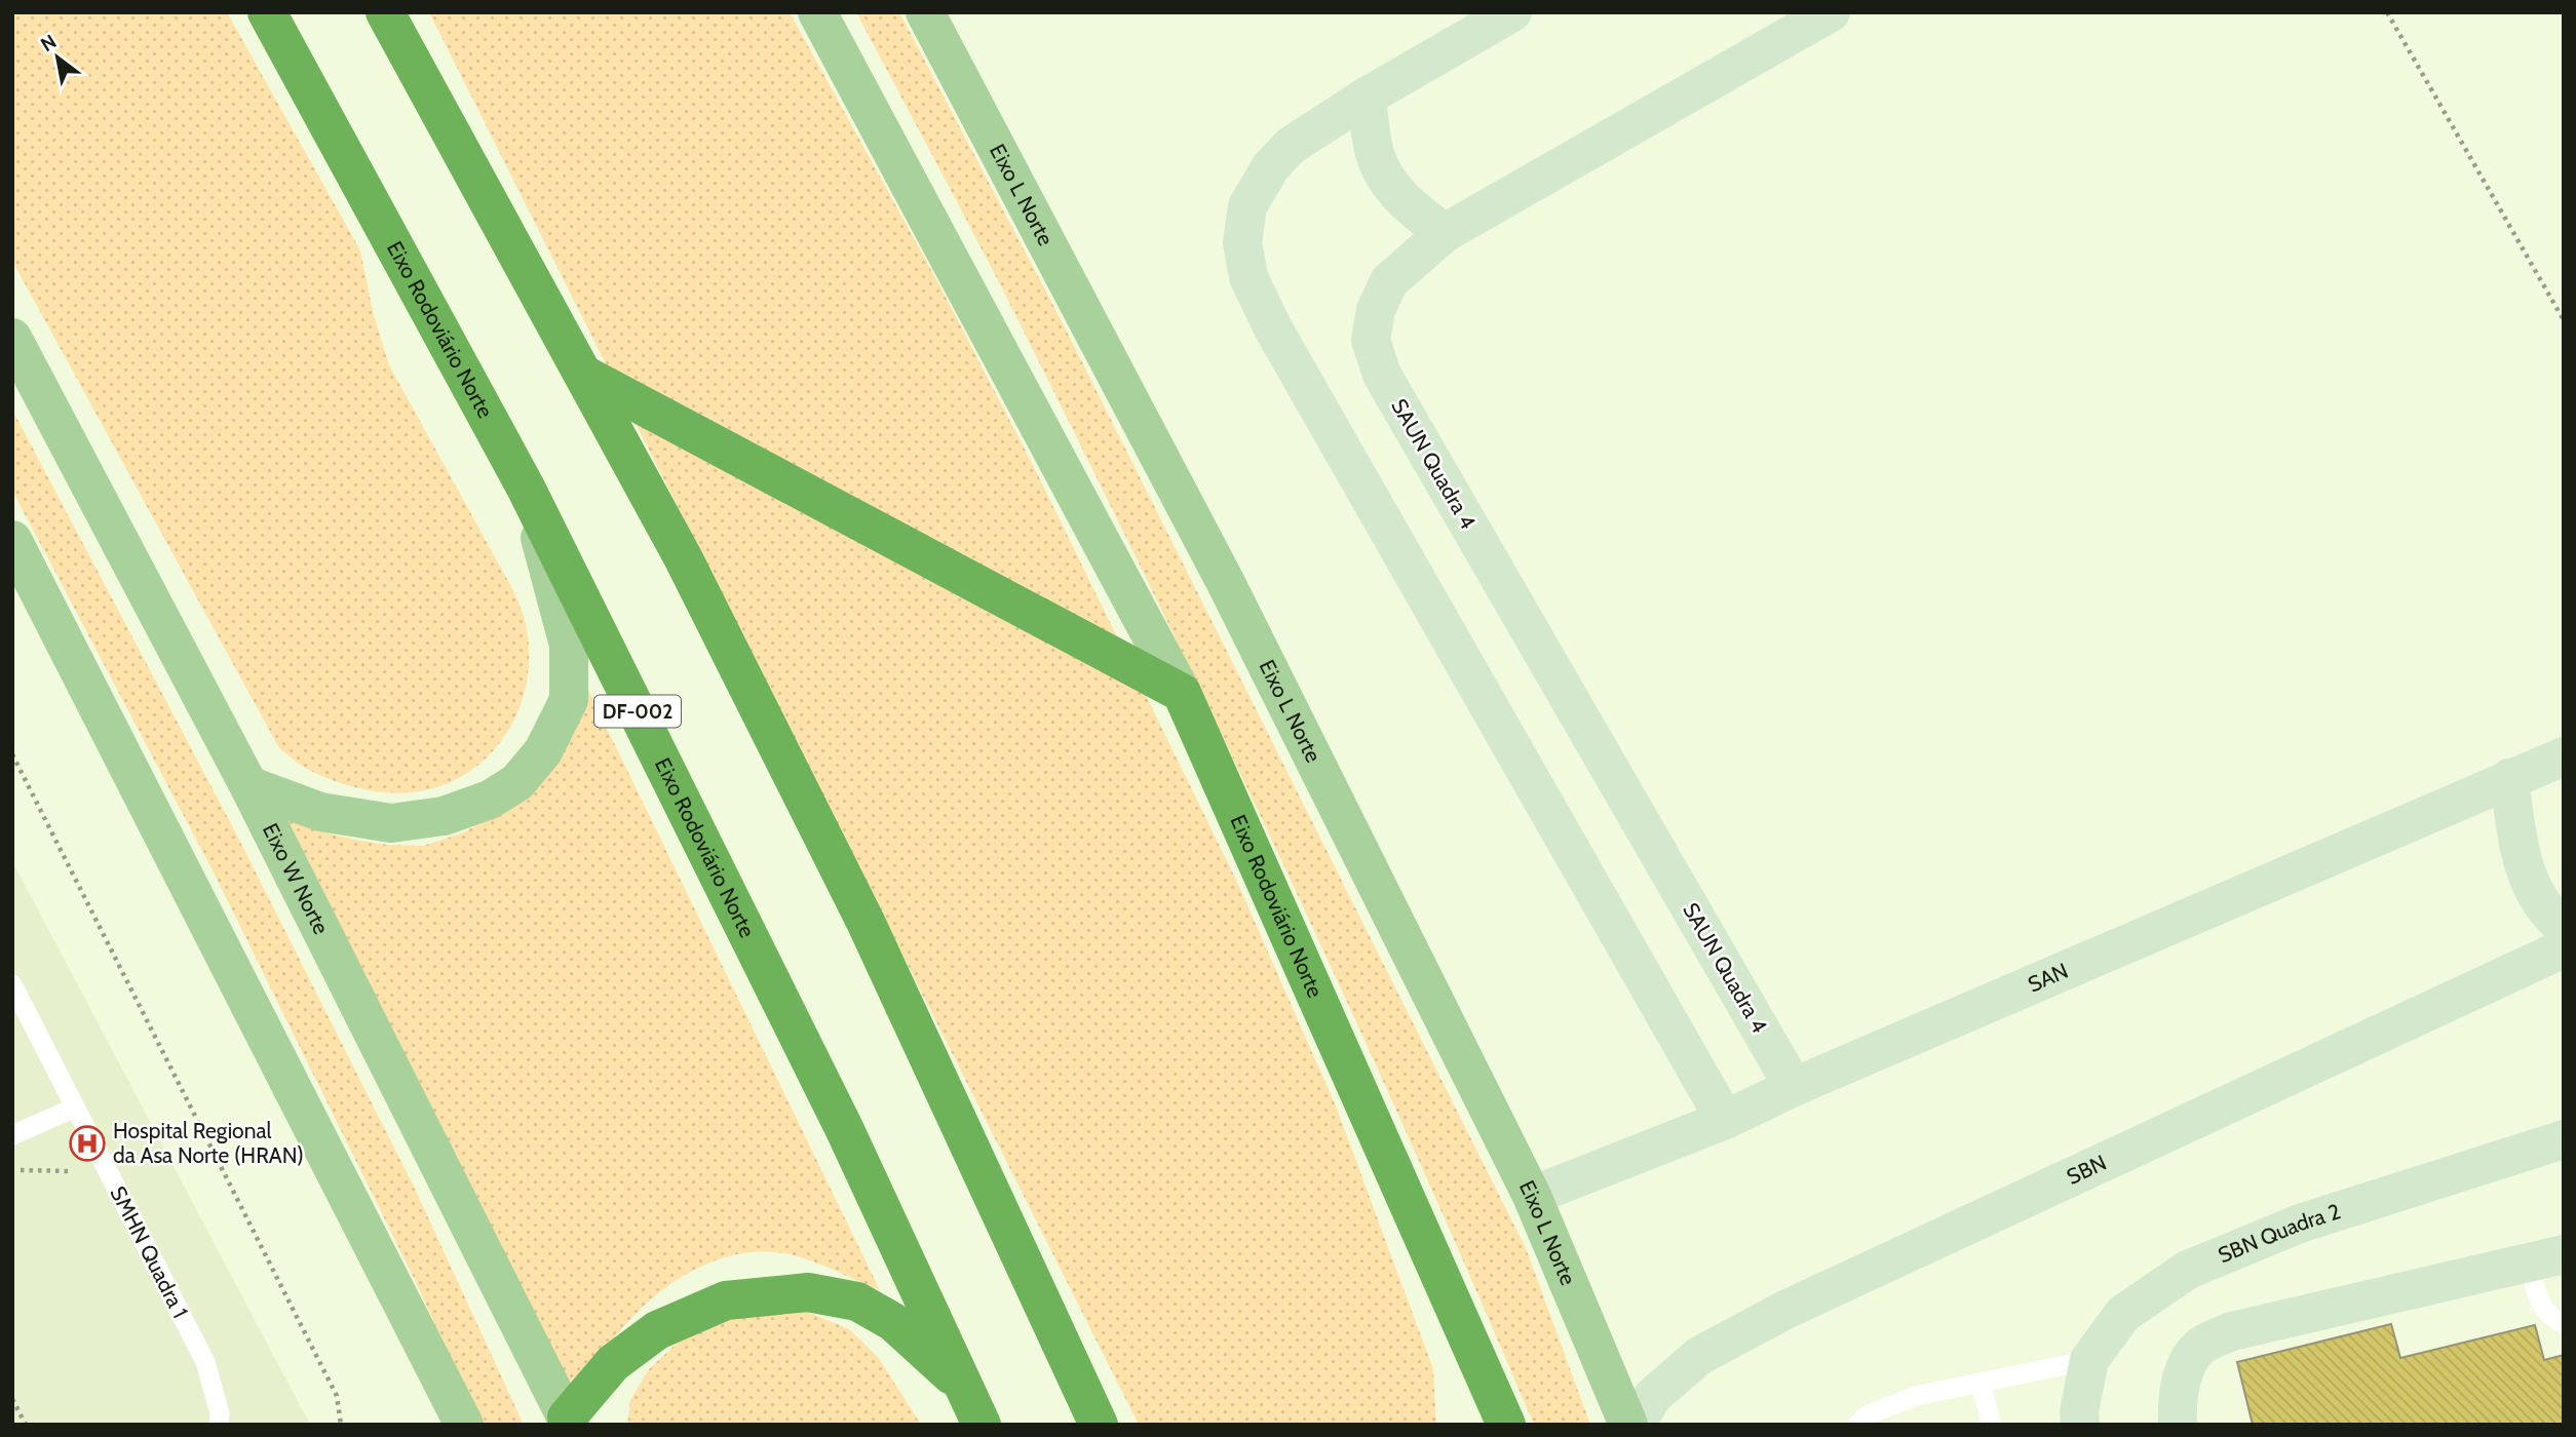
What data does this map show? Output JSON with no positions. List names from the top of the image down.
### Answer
{
  "streets": {
    "highway": ["Eixo Rodoviário Norte", "DF-002"],
    "main road": ["Eixo L Norte", "Eixo W Norte"],
    "street": [
      "SAUN Quadra 4",
      "SAN",
      "SBN",
      "SBN Quadra 2"
    ],
    "lane": ["SMHN Quadra 1"]
  },
  "crossings": [
    ["Eixo L Norte", "SAN"],
    ["SAUN Quadra 4", "SAN"]
  ],
  "places": {
    "hospital": ["Hospital Regional da Asa Norte (HRAN)"]
  },
  "north": "top left"
}
